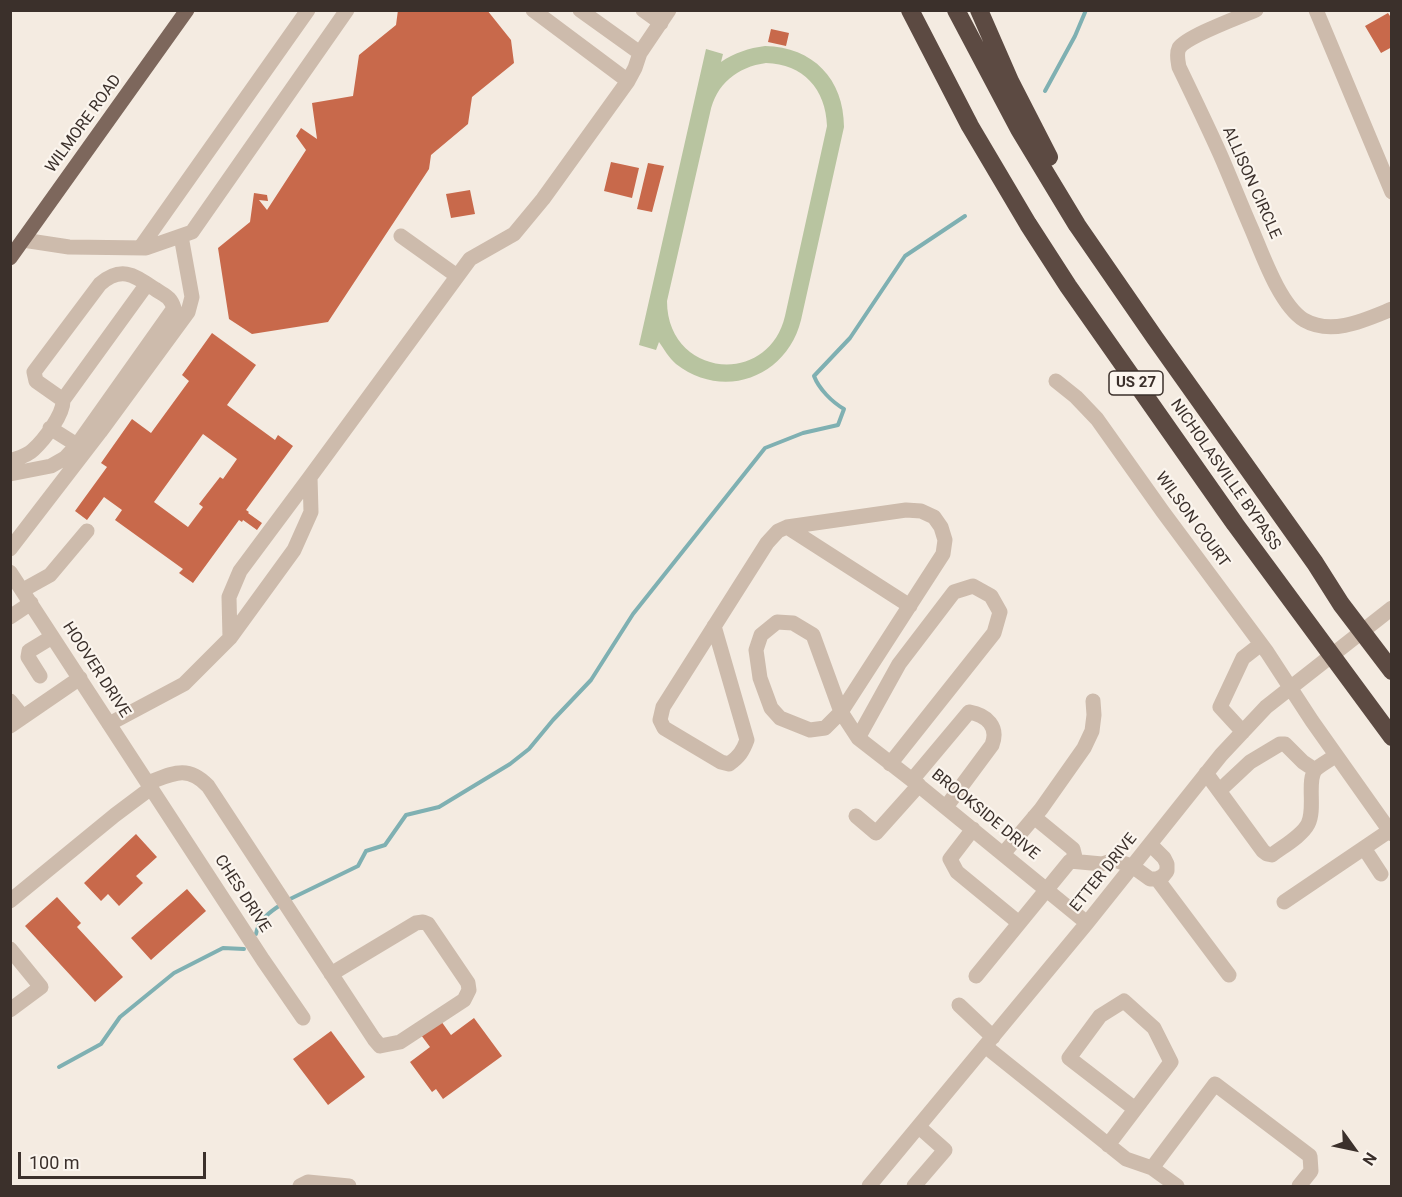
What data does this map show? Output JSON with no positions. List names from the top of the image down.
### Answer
{
  "streets": {
    "highway": ["US 27", "NICHOLASVILLE BYPASS"],
    "main road": ["WILMORE ROAD"],
    "street": [
      "ALLISON CIRCLE",
      "WILSON COURT",
      "HOOVER DRIVE",
      "BROOKSIDE DRIVE",
      "ETTER DRIVE",
      "CHES DRIVE"
    ]
  },
  "crossings": [
    ["NICHOLASVILLE BYPASS", "ETTER DRIVE"],
    ["WILSON COURT", "ETTER DRIVE"],
    ["HOOVER DRIVE", "CHES DRIVE"],
    ["BROOKSIDE DRIVE", "ETTER DRIVE"]
  ],
  "scale_bar": "100 m",
  "north": "bottom right"
}
